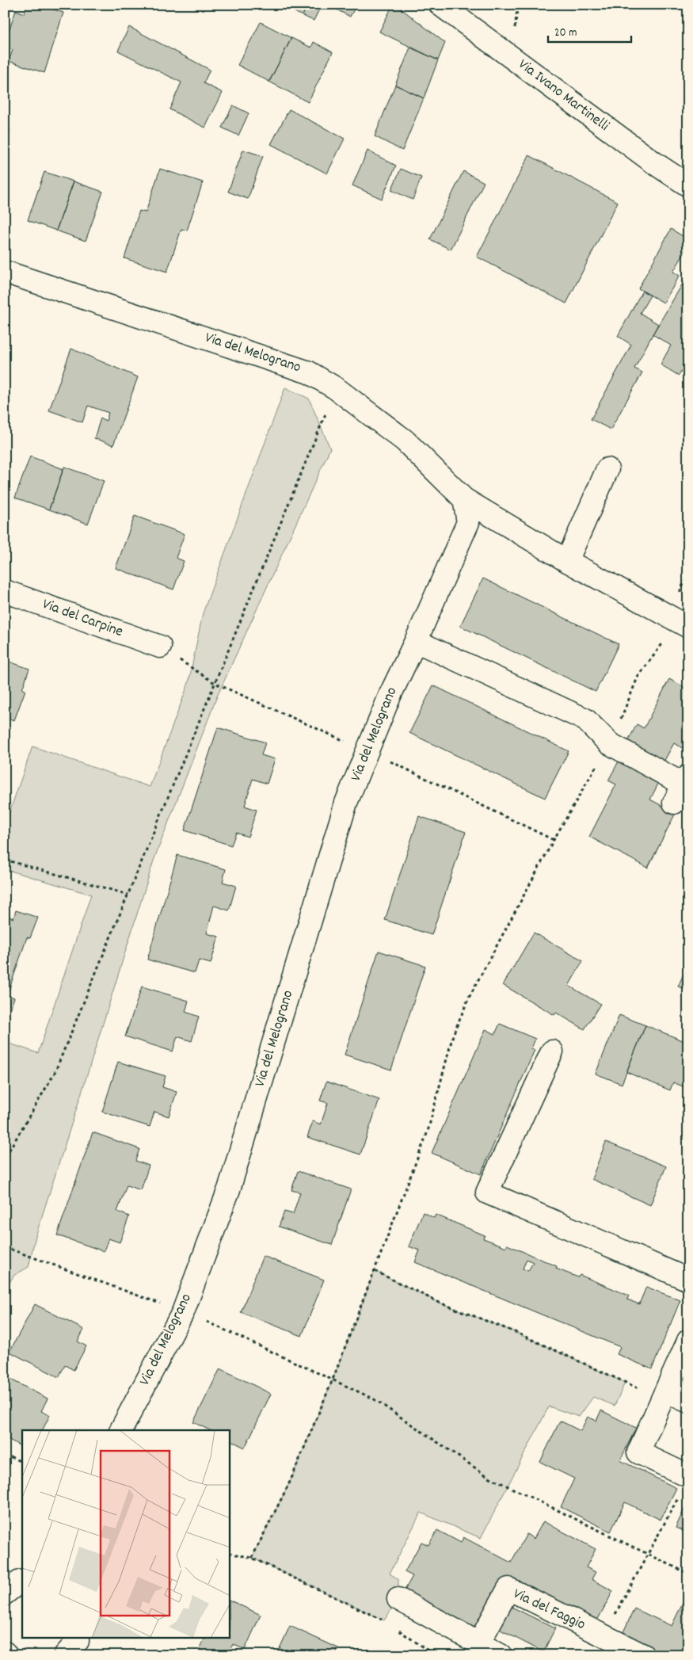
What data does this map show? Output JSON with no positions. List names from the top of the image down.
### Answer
{
  "streets": {
    "street": [
      "Via Ivano Martinelli",
      "Via del Melograno",
      "Via del Carpine",
      "Via del Faggio"
    ]
  },
  "scale_bar": "20 m"
}
